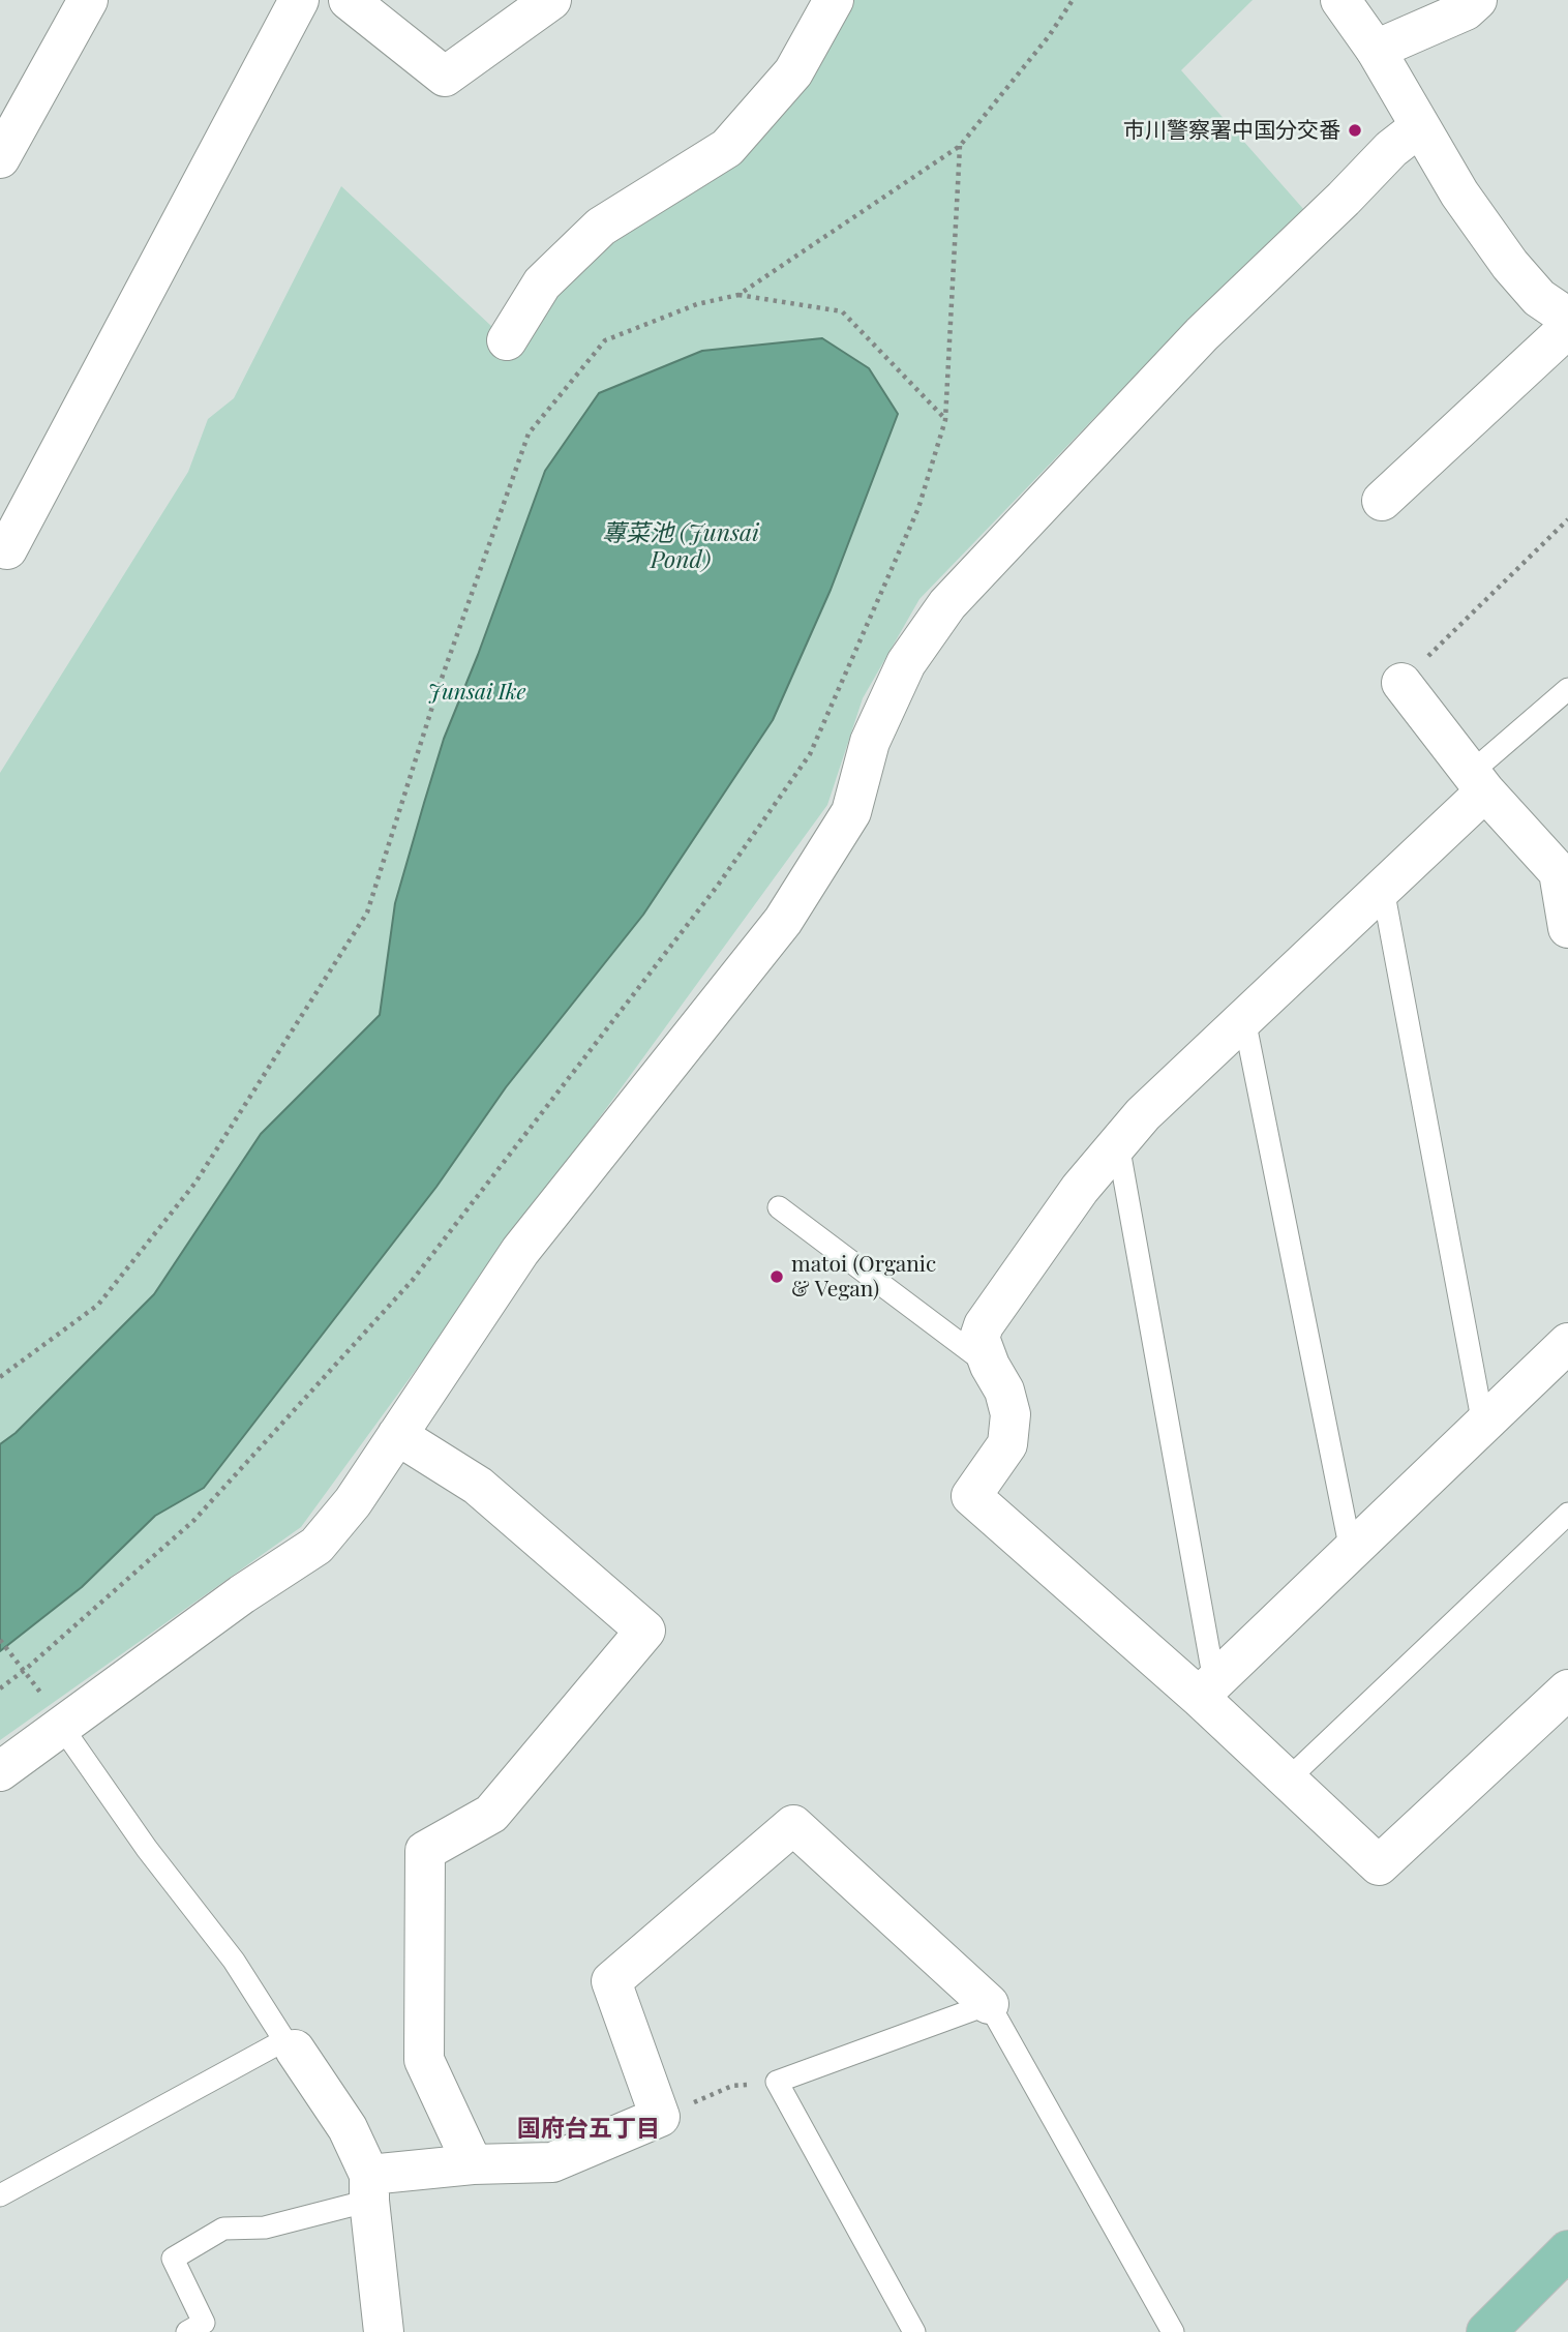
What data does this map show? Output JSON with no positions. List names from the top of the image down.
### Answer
{
  "districts": ["国府台五丁目"],
  "water": ["蓴菜池 (Junsai Pond)"],
  "parks": ["Junsai Ike"],
  "places": ["市川警察署中国分交番", "matoi (Organic & Vegan)"]
}
